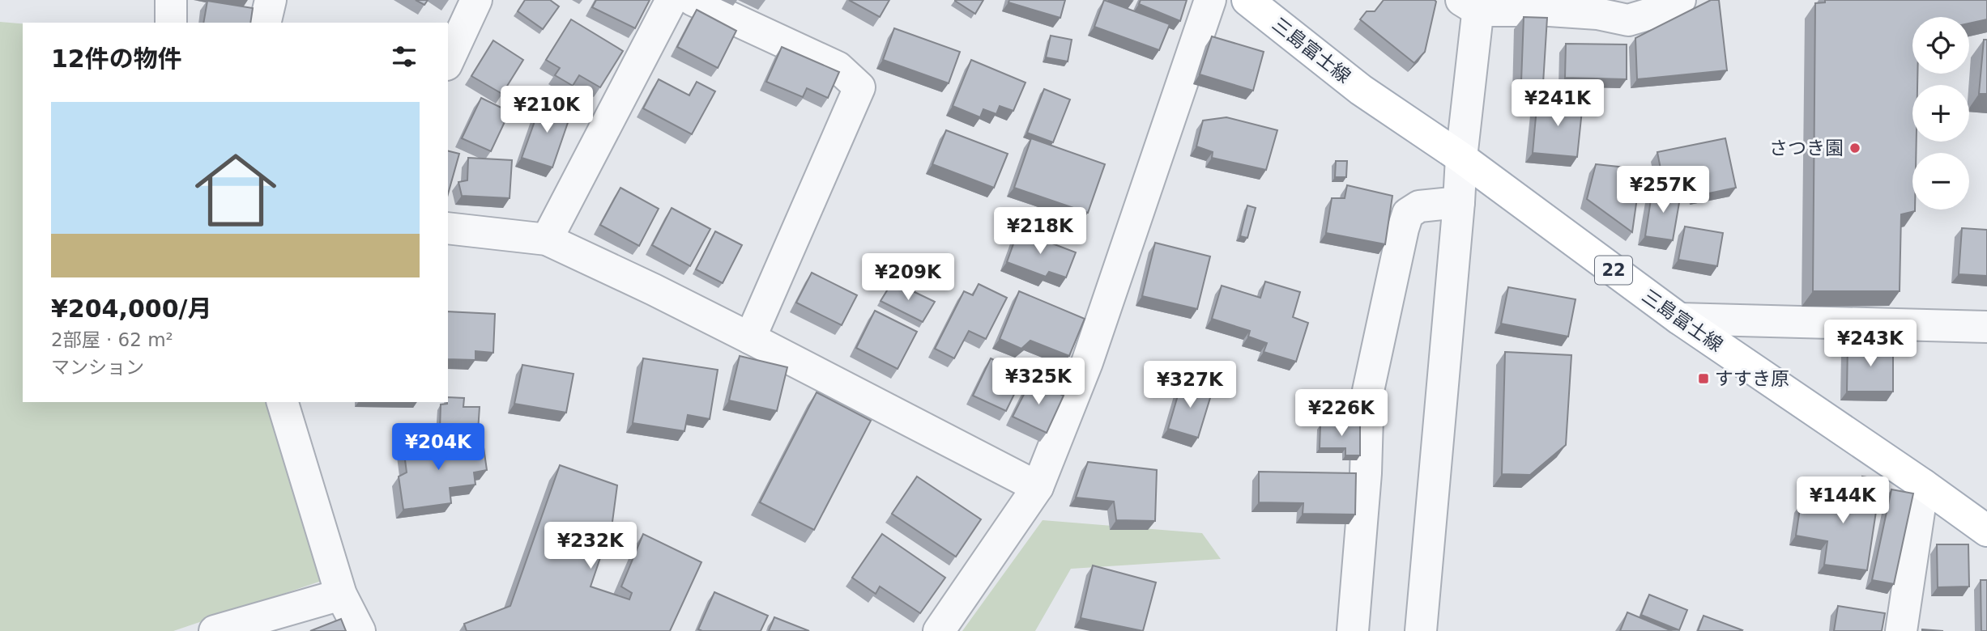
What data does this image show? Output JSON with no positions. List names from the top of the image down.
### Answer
{
  "streets": {
    "main road": ["三島富士線", "22"]
  },
  "places": {
    "other": ["さつき園"],
    "transit": ["すすき原"]
  },
  "page": {
    "map_buttons": ["+", "−"],
    "heading": "12件の物件",
    "price": [
      "¥241K",
      "¥210K",
      "¥257K",
      "¥218K",
      "¥209K",
      "¥243K",
      "¥325K",
      "¥327K",
      "¥226K",
      "¥204K",
      "¥144K",
      "¥232K"
    ],
    "list": [
      {
        "name": "¥204,000/月",
        "note": "2部屋 · 62 m² · マンション"
      }
    ]
  }
}
